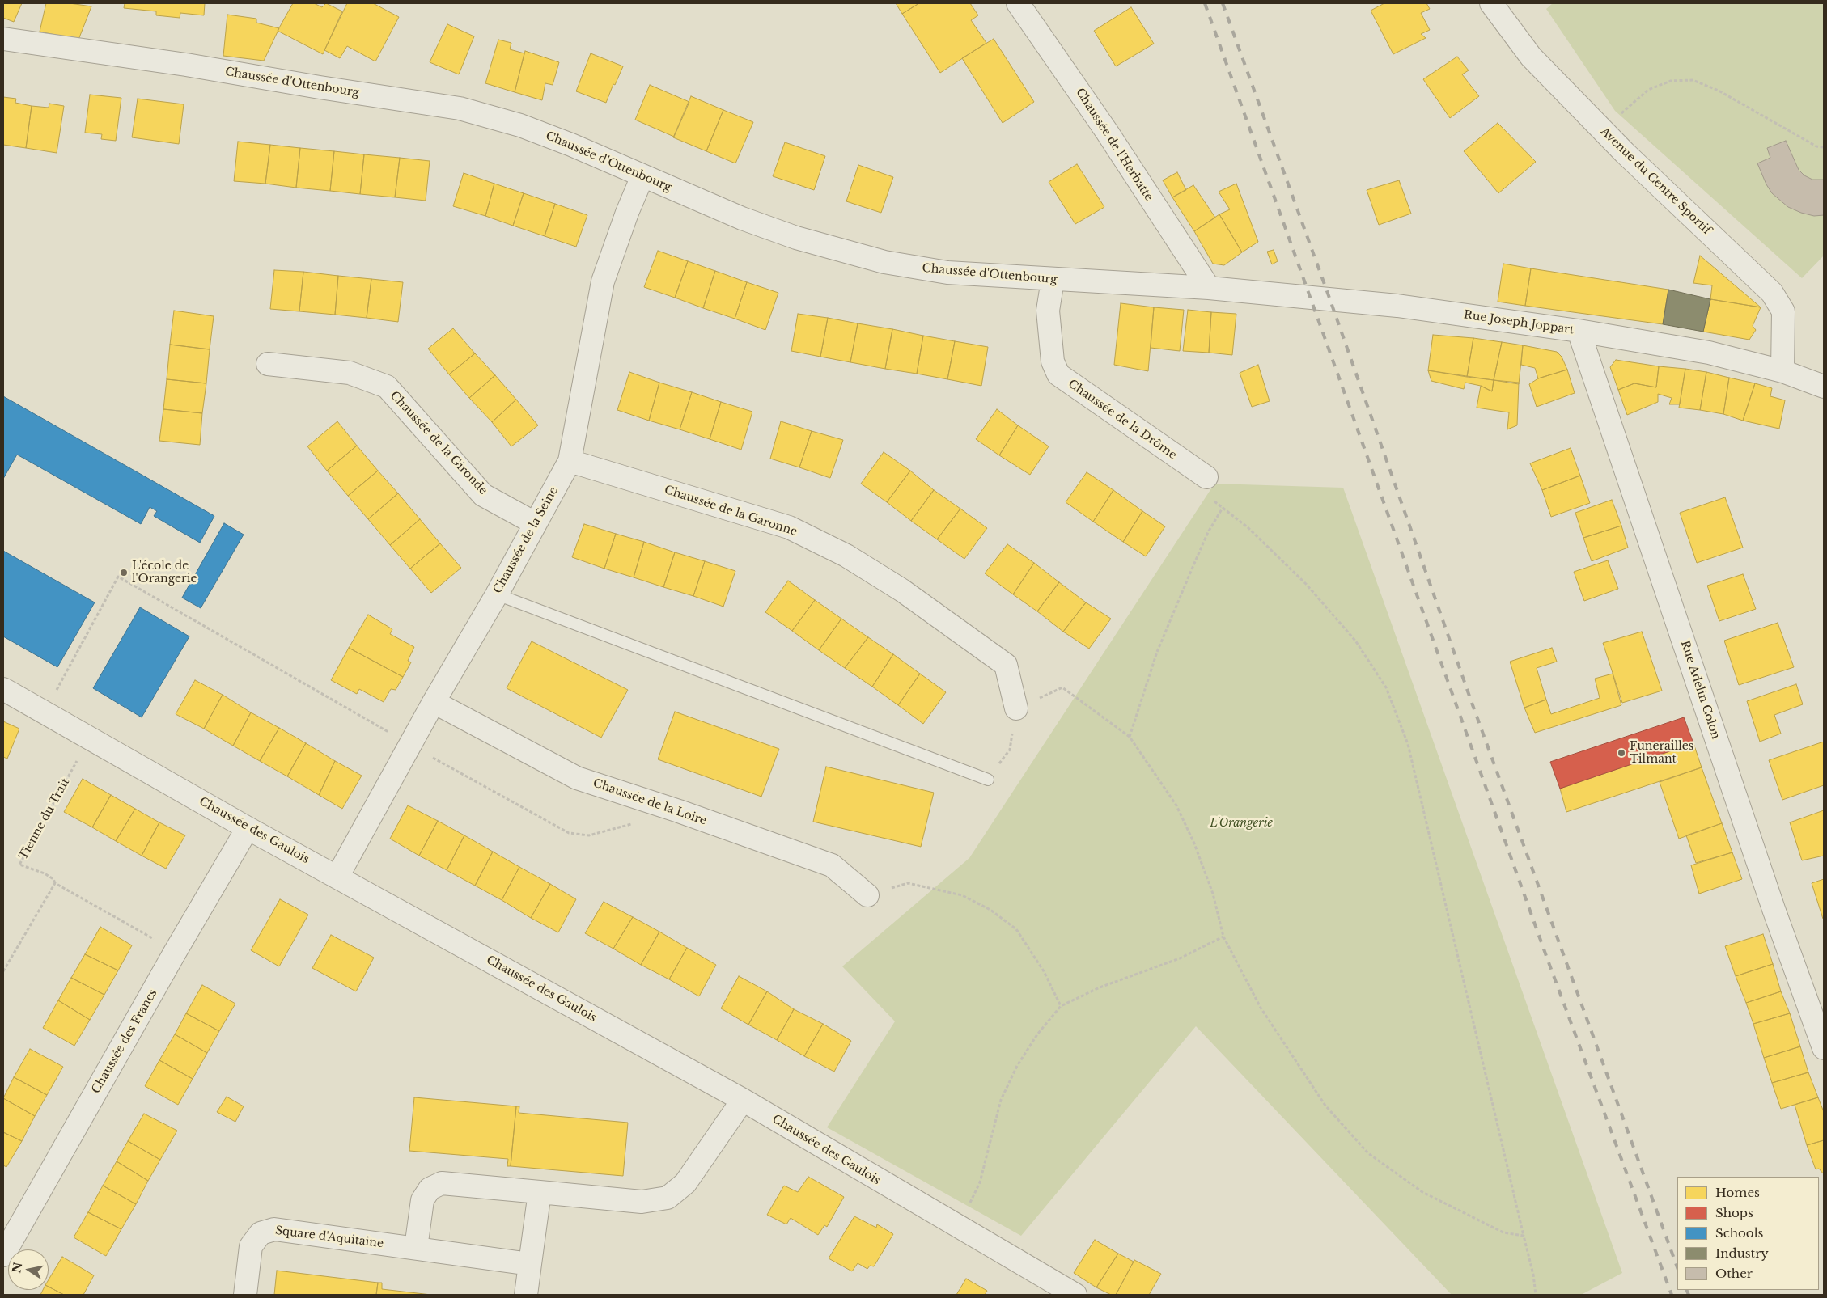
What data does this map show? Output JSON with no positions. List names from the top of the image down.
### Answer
{
  "streets": {
    "street": [
      "Chaussée d'Ottenbourg",
      "Chaussée de l'Herbatte",
      "Avenue du Centre Sportif",
      "Rue Joseph Joppart",
      "Chaussée de la Drôme",
      "Chaussée de la Gironde",
      "Chaussée de la Garonne",
      "Chaussée de la Seine",
      "Rue Adelin Colon",
      "Chaussée de la Loire",
      "Chaussée des Gaulois",
      "Chaussée des Francs",
      "Square d'Aquitaine"
    ],
    "path": ["Tienne du Trait"]
  },
  "crossings": [
    ["Chaussée d'Ottenbourg", "Chaussée de l'Herbatte"],
    ["Chaussée d'Ottenbourg", "Rue Joseph Joppart"],
    ["Chaussée d'Ottenbourg", "Chaussée de la Drôme"],
    ["Chaussée d'Ottenbourg", "Chaussée de la Seine"],
    ["Chaussée de l'Herbatte", "Rue Joseph Joppart"],
    ["Avenue du Centre Sportif", "Rue Joseph Joppart"],
    ["Rue Joseph Joppart", "Rue Adelin Colon"],
    ["Chaussée de la Gironde", "Chaussée de la Seine"],
    ["Chaussée de la Garonne", "Chaussée de la Seine"],
    ["Chaussée de la Seine", "Chaussée de la Loire"],
    ["Chaussée de la Seine", "Chaussée des Gaulois"],
    ["Tienne du Trait", "Chaussée des Gaulois"],
    ["Tienne du Trait", "Chaussée des Francs"],
    ["Chaussée des Gaulois", "Chaussée des Francs"]
  ],
  "parks": ["L'Orangerie"],
  "places": ["L'école de l'Orangerie", "Funerailles Tilmant"],
  "legend": [
    "Homes",
    "Shops",
    "Schools",
    "Industry",
    "Other"
  ],
  "north": "left"
}
